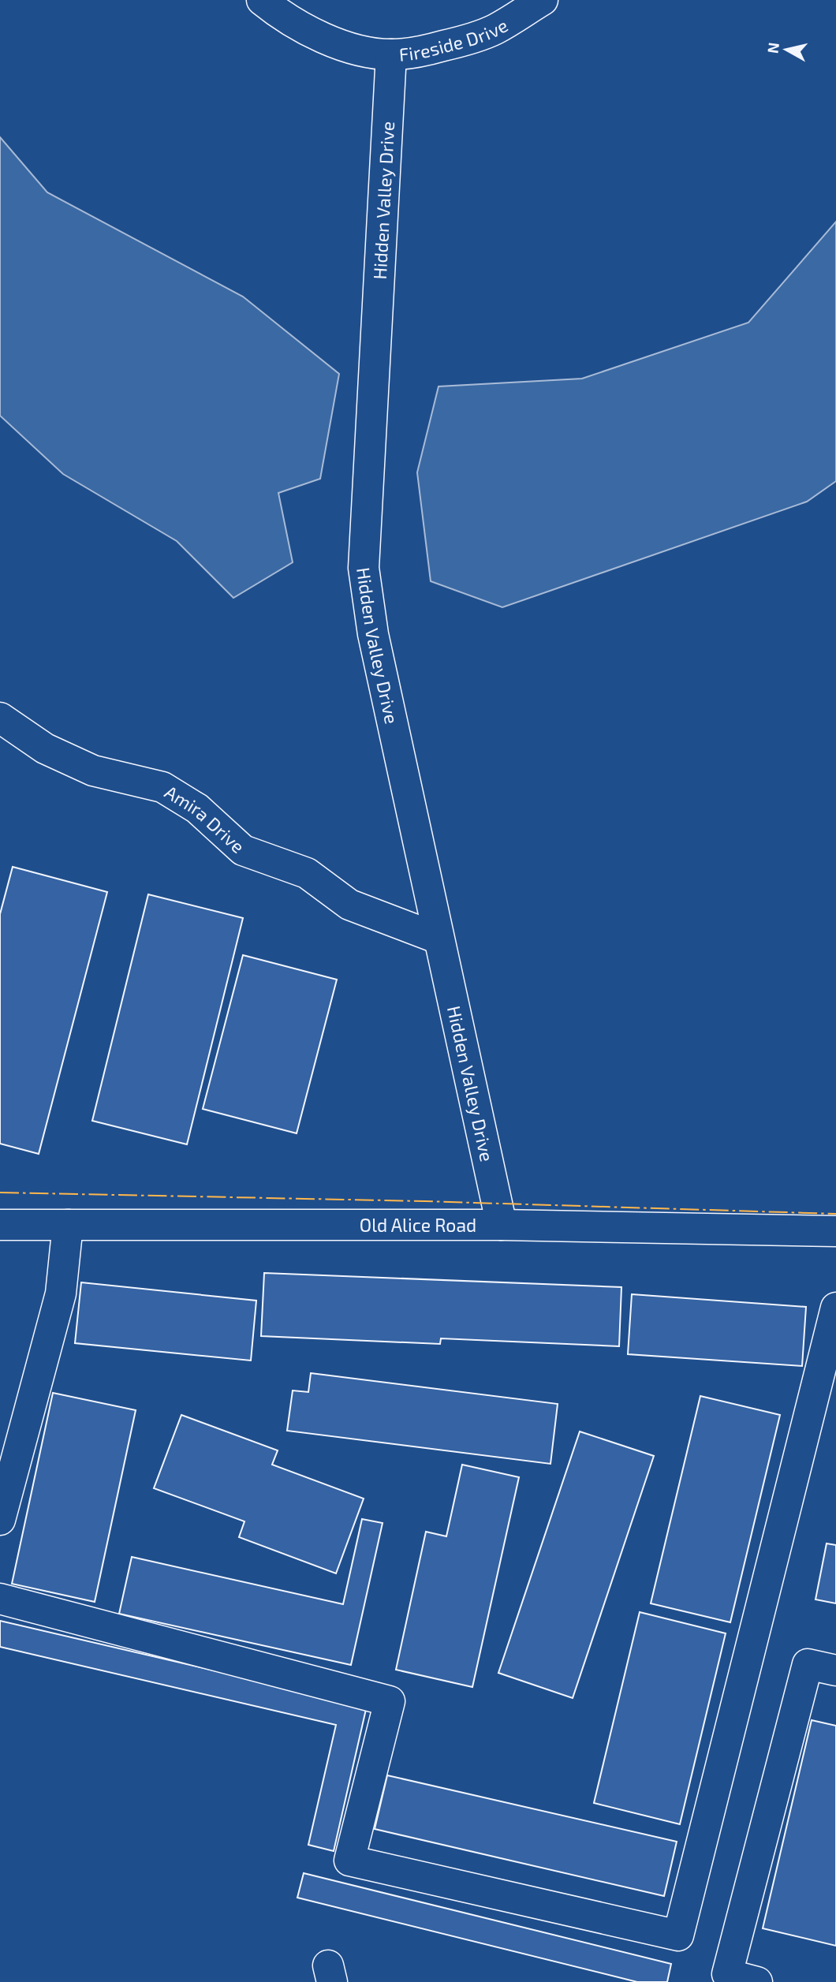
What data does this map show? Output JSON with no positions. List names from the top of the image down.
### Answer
{
  "streets": {
    "street": [
      "Fireside Drive",
      "Hidden Valley Drive",
      "Amira Drive",
      "Old Alice Road"
    ]
  },
  "crossings": [
    ["Fireside Drive", "Hidden Valley Drive"],
    ["Hidden Valley Drive", "Amira Drive"],
    ["Hidden Valley Drive", "Old Alice Road"]
  ],
  "north": "left"
}
